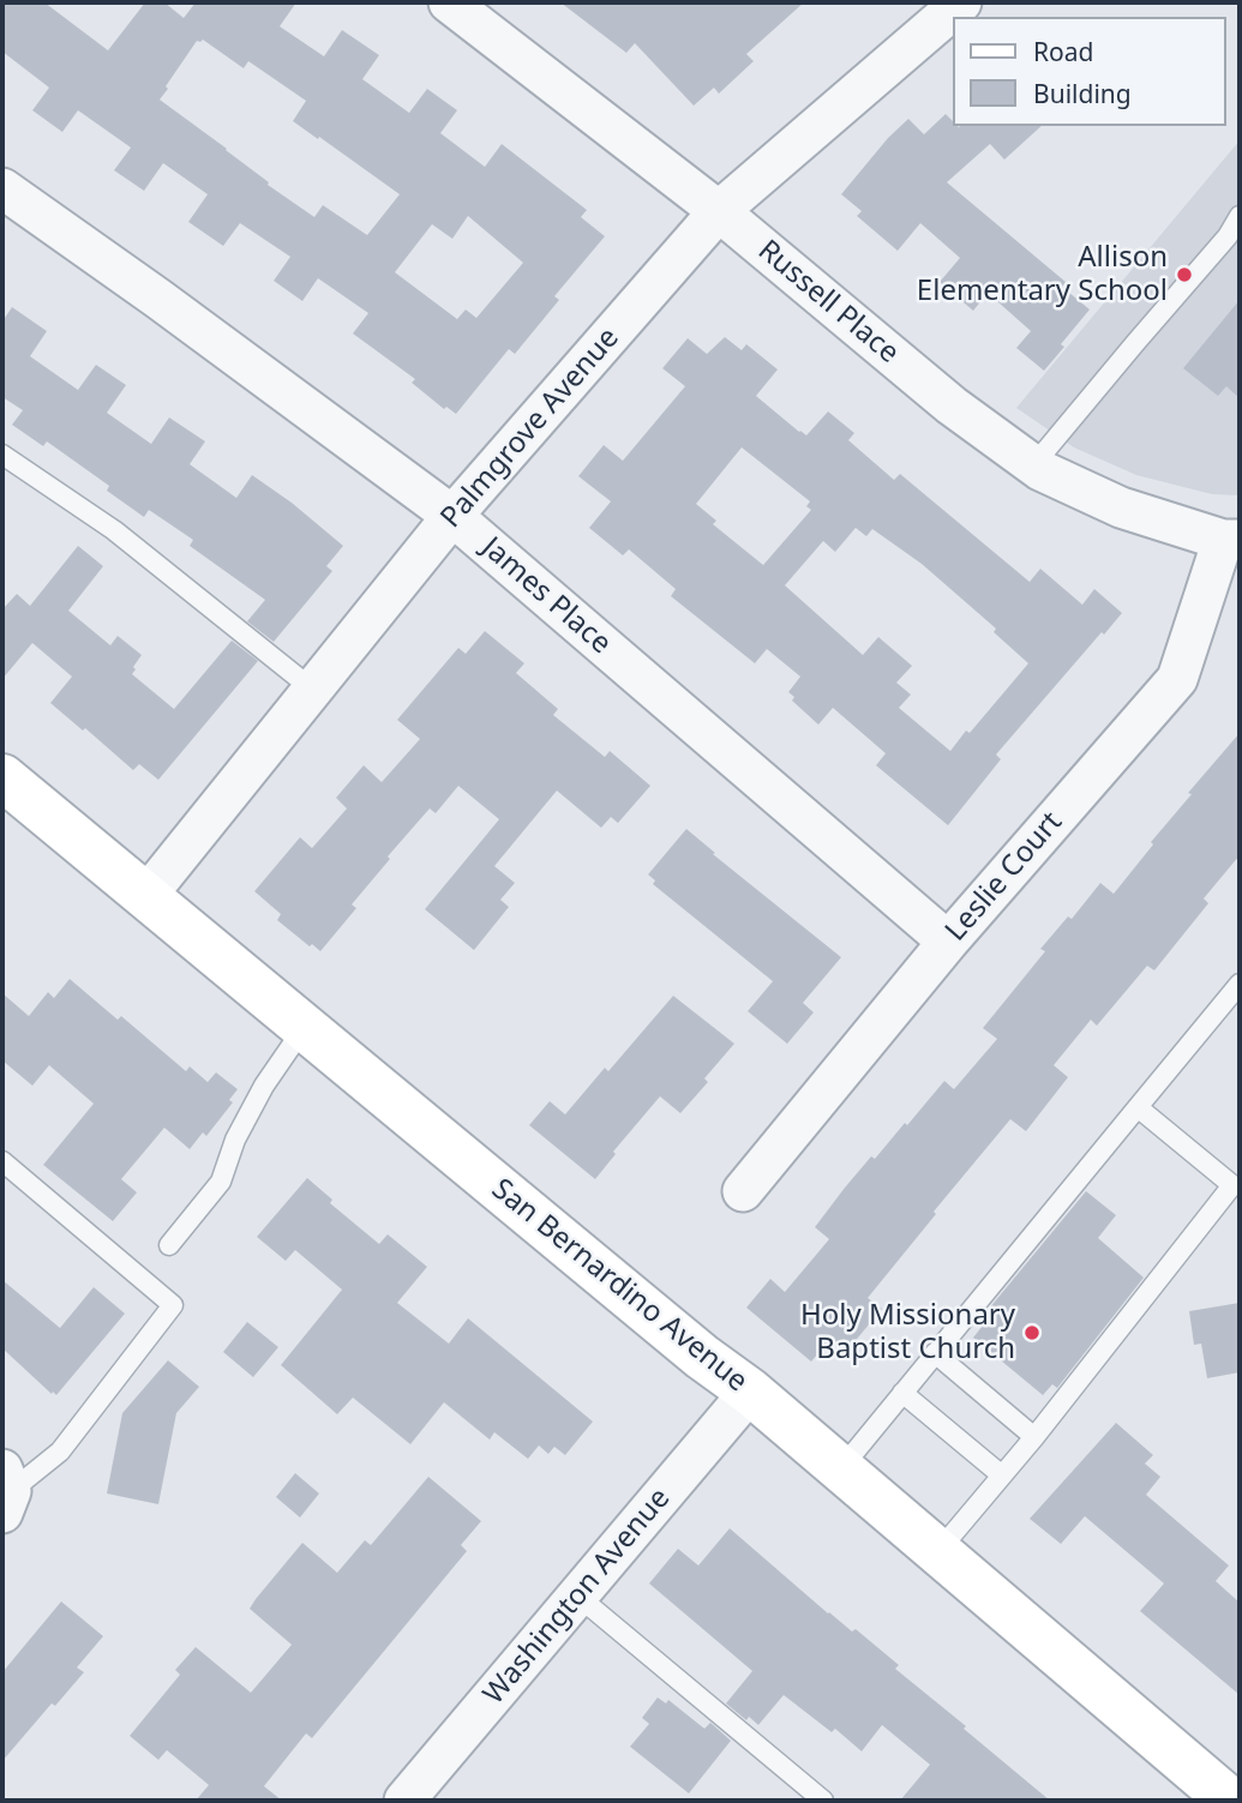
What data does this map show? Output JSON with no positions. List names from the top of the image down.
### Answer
{
  "streets": {
    "main road": ["San Bernardino Avenue"],
    "street": [
      "Russell Place",
      "Palmgrove Avenue",
      "James Place",
      "Leslie Court",
      "Washington Avenue"
    ]
  },
  "crossings": [
    ["Russell Place", "Palmgrove Avenue"],
    ["Russell Place", "Leslie Court"],
    ["Palmgrove Avenue", "James Place"],
    ["Palmgrove Avenue", "San Bernardino Avenue"],
    ["James Place", "Leslie Court"],
    ["San Bernardino Avenue", "Washington Avenue"]
  ],
  "places": ["Allison Elementary School", "Holy Missionary Baptist Church"],
  "legend": ["Road", "Building"]
}
